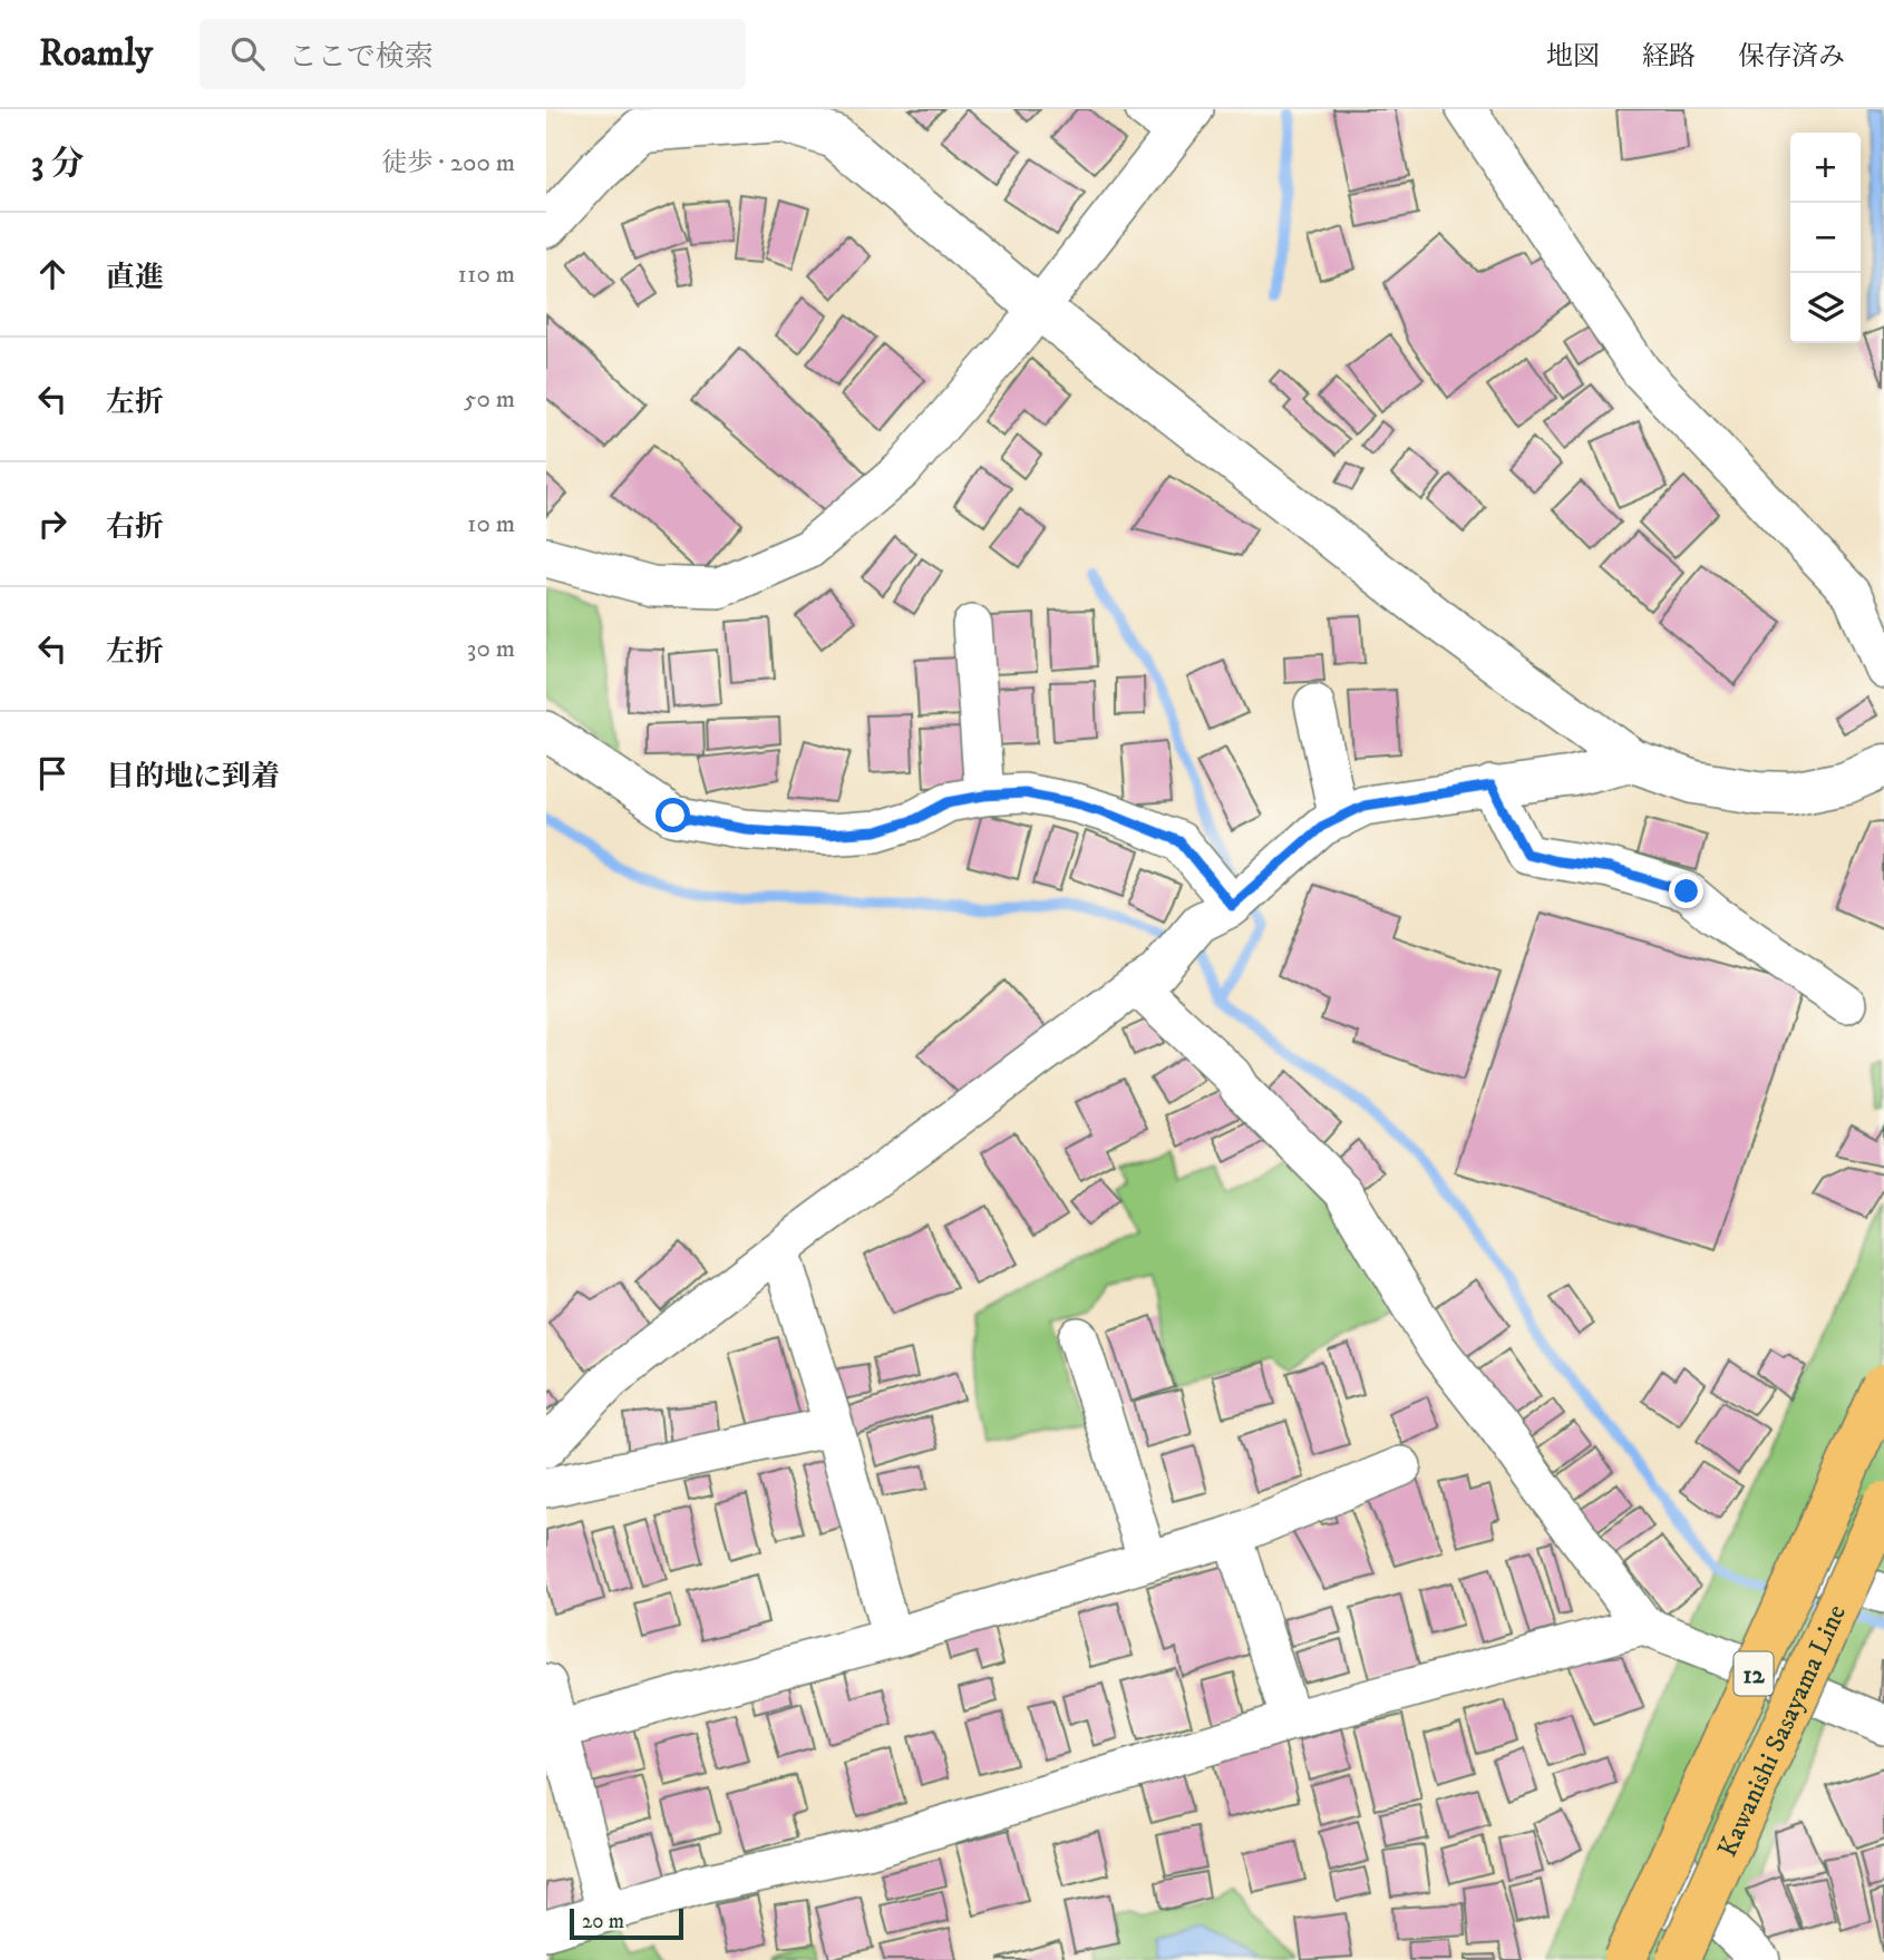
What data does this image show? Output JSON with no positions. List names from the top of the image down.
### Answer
{
  "streets": {
    "main road": ["12", "Kawanishi Sasayama Line"]
  },
  "scale_bar": "20 m",
  "page": {
    "header": "Roamly",
    "search": "ここで検索",
    "nav": ["地図", "経路", "保存済み"],
    "heading": ["3 分", "徒歩 · 200 m"],
    "map_buttons": ["+", "−"],
    "list": [
      ["直進", "110 m"],
      ["左折", "50 m"],
      ["右折", "10 m"],
      ["左折", "30 m"],
      "目的地に到着"
    ],
    "scale": "20 m"
  }
}
